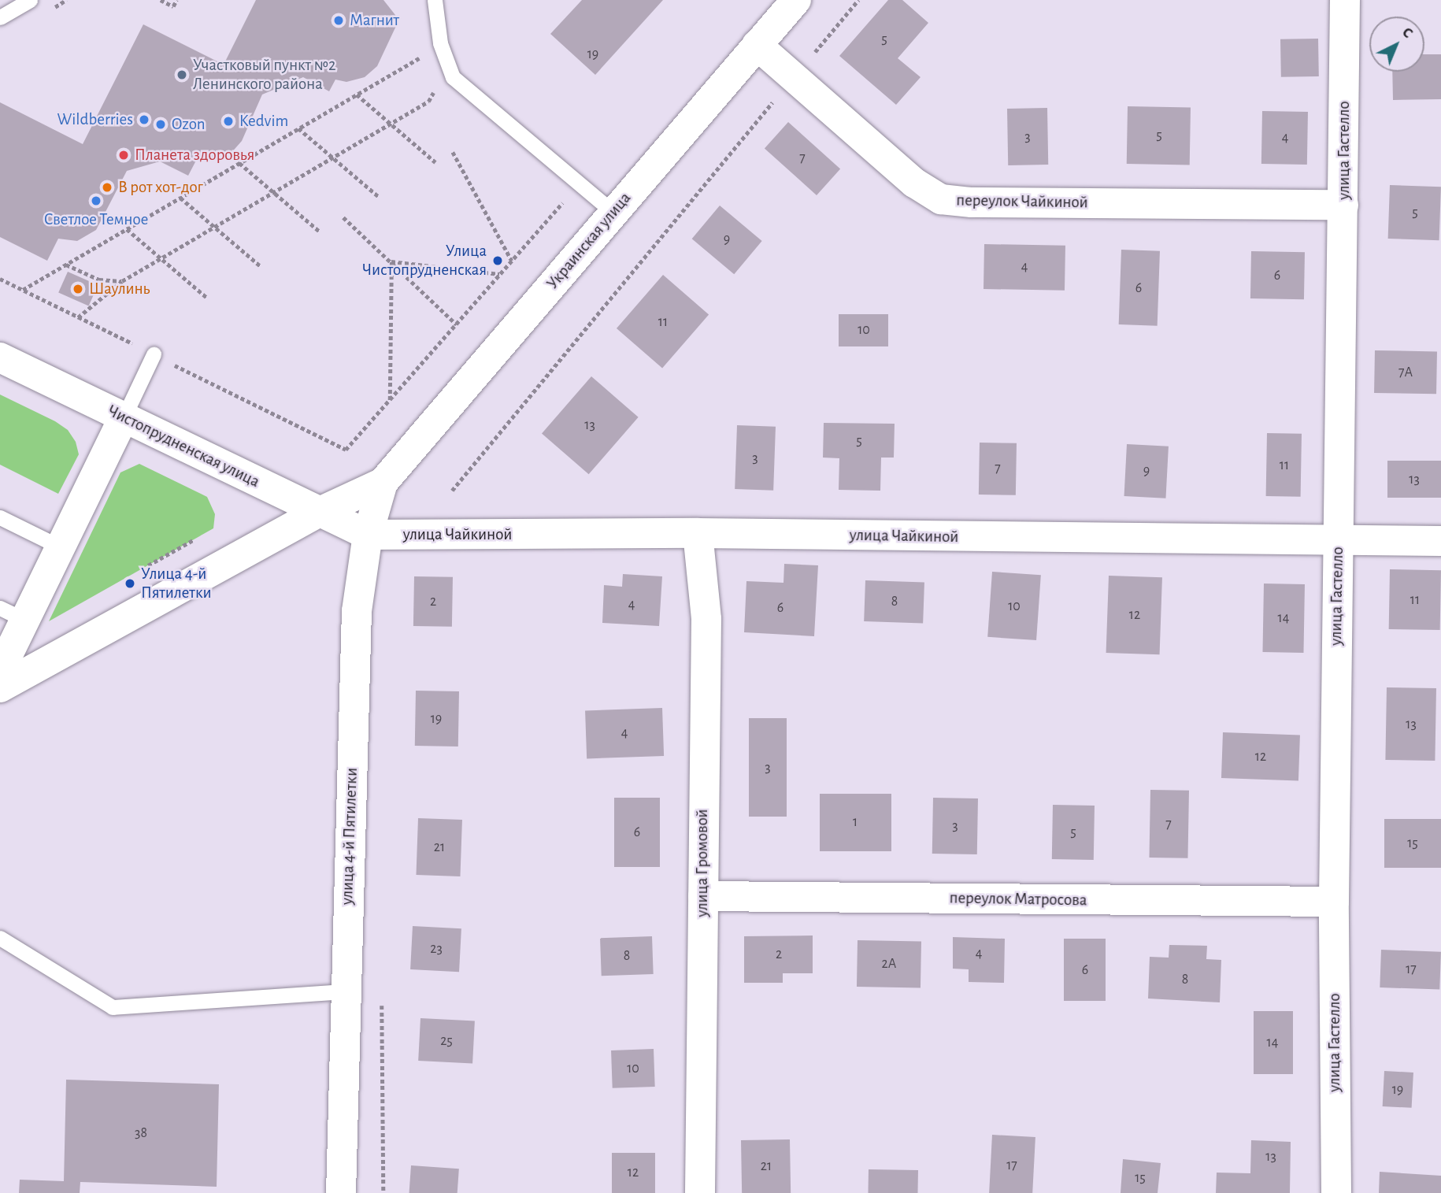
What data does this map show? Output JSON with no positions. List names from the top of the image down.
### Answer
{
  "streets": {
    "street": [
      "улица Гастелло",
      "переулок Чайкиной",
      "Украинская улица",
      "Чистопрудненская улица",
      "улица Чайкиной",
      "улица 4-й Пятилетки",
      "улица Громовой",
      "переулок Матросова"
    ]
  },
  "crossings": [
    ["улица Гастелло", "переулок Чайкиной"],
    ["улица Гастелло", "улица Чайкиной"],
    ["улица Гастелло", "переулок Матросова"],
    ["переулок Чайкиной", "Украинская улица"],
    ["Украинская улица", "улица 4-й Пятилетки"],
    ["Чистопрудненская улица", "улица Чайкиной"],
    ["Чистопрудненская улица", "улица 4-й Пятилетки"],
    ["улица Чайкиной", "улица 4-й Пятилетки"],
    ["улица Чайкиной", "улица Громовой"],
    ["улица Громовой", "переулок Матросова"]
  ],
  "places": [
    "Магнит",
    "Участковый пункт №2 Ленинского района",
    "Wildberries",
    "Kedvim",
    "Ozon",
    "Планета здоровья",
    "В рот хот-дог",
    "Светлое Темное",
    "Улица Чистопрудненская",
    "Шаулинь",
    "Улица 4-й Пятилетки"
  ],
  "house_numbers": [
    "5",
    "19",
    "5",
    "3",
    "4",
    "7",
    "5",
    "9",
    "4",
    "6",
    "6",
    "11",
    "10",
    "7А",
    "13",
    "5",
    "3",
    "11",
    "7",
    "9",
    "13",
    "11",
    "2",
    "8",
    "4",
    "10",
    "6",
    "12",
    "14",
    "19",
    "13",
    "4",
    "12",
    "3",
    "1",
    "7",
    "3",
    "6",
    "5",
    "15",
    "21",
    "23",
    "4",
    "2",
    "8",
    "2А",
    "17",
    "6",
    "8",
    "25",
    "14",
    "10",
    "19",
    "38",
    "13",
    "17",
    "21",
    "12",
    "15"
  ],
  "north": "top right"
}
